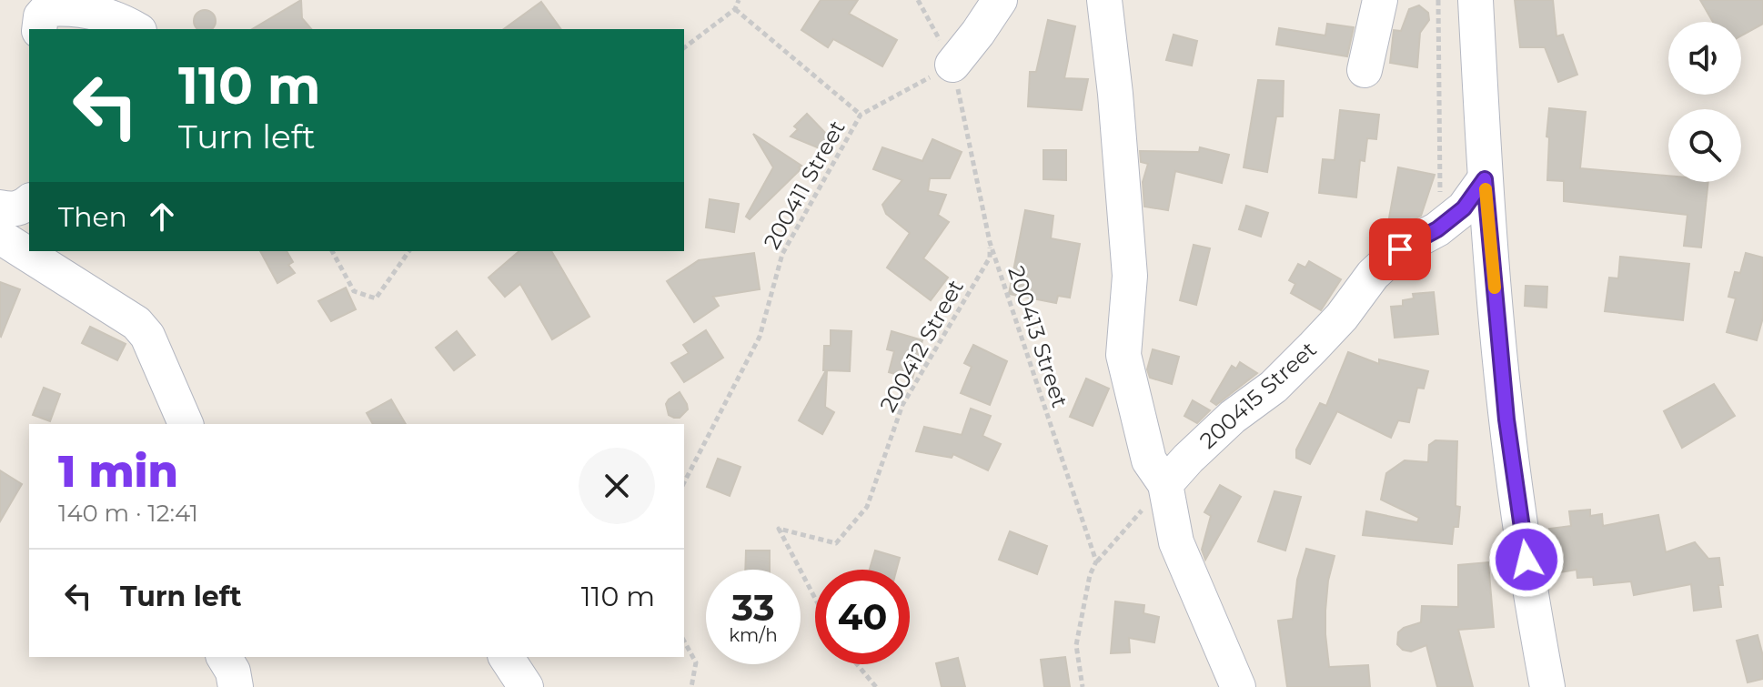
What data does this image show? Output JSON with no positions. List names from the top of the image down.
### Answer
{
  "streets": {
    "street": ["200415 Street"],
    "path": ["200411 Street", "200413 Street", "200412 Street"]
  },
  "crossings": [
    ["200411 Street", "200413 Street"],
    ["200413 Street", "200412 Street"]
  ],
  "page": {
    "turn": ["110 m", "Turn left"],
    "then": "Then",
    "heading": ["1 min", "140 m · 12:41"],
    "list": [
      {
        "name": "Turn left",
        "value": "110 m"
      }
    ],
    "speed": "33 km/h",
    "limit": "40"
  }
}
